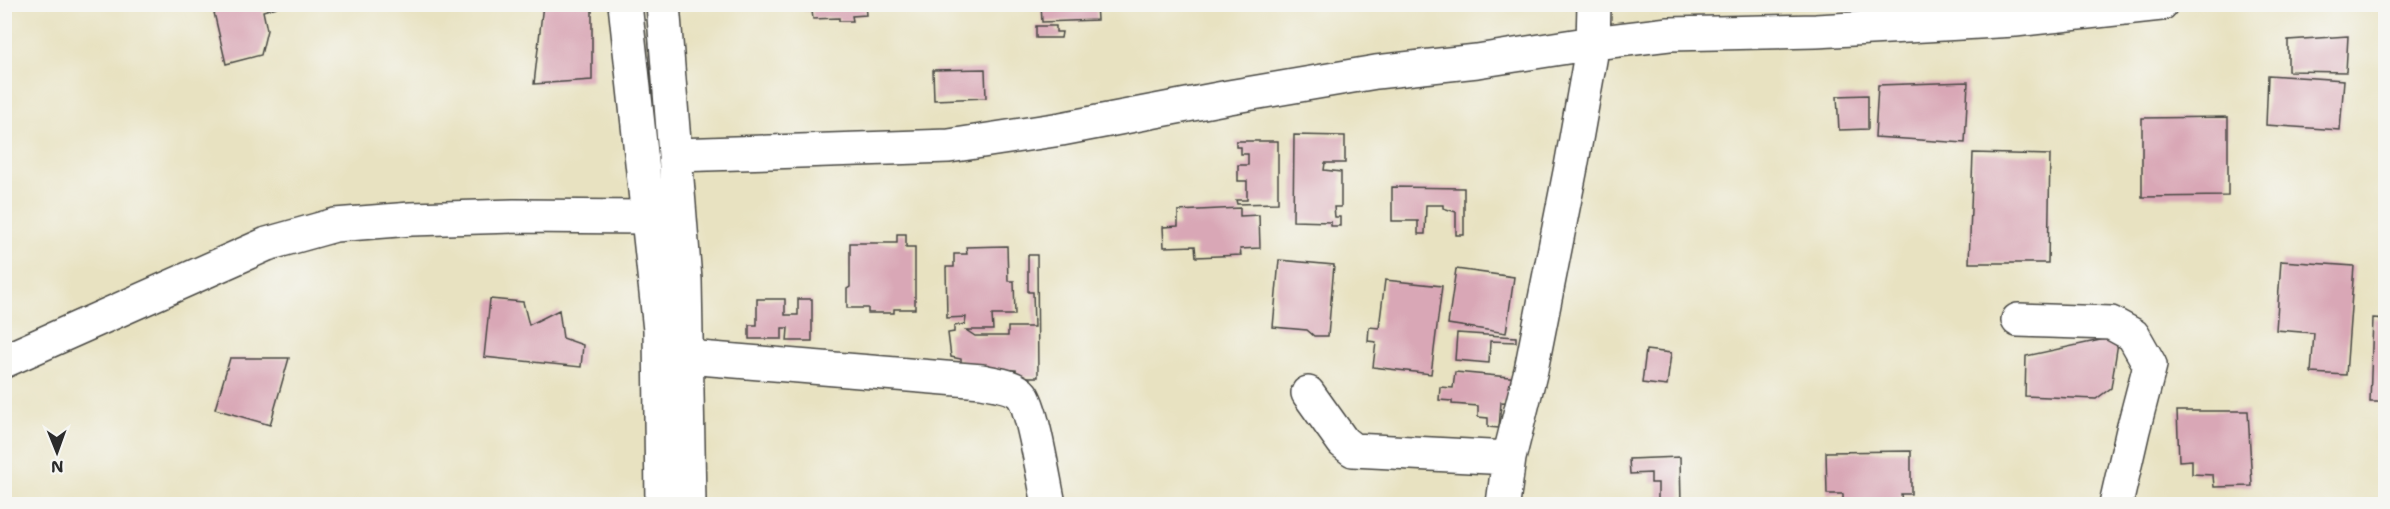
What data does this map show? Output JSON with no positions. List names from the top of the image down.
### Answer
{
  "north": "bottom"
}
